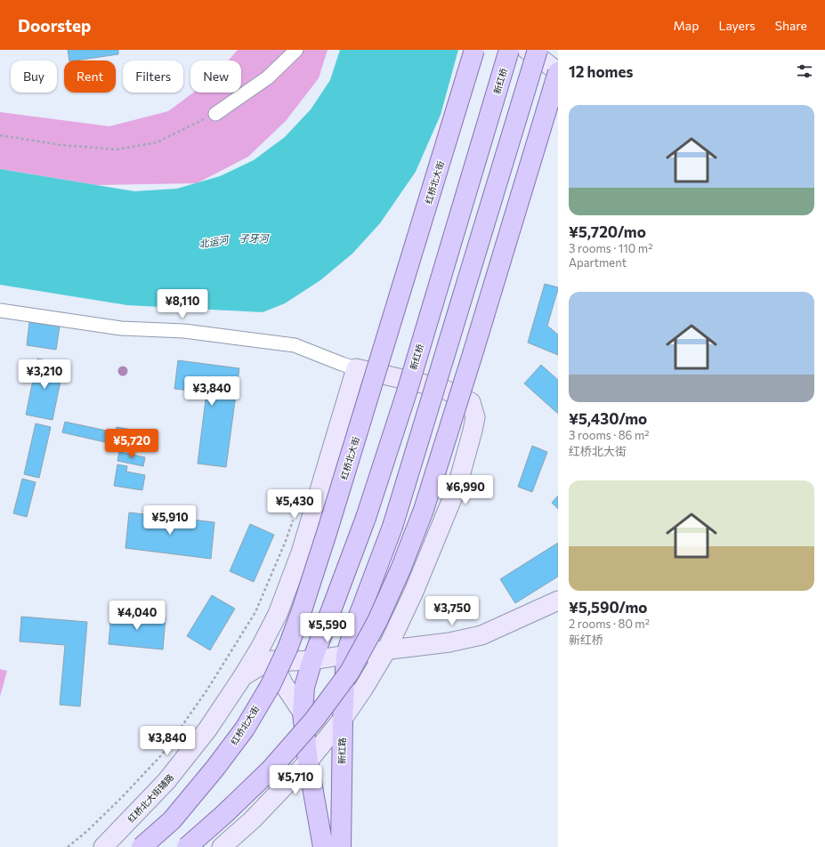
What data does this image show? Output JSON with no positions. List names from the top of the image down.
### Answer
{
  "streets": {
    "main road": [
      "新红桥",
      "红桥北大街",
      "新红路",
      "红桥北大街辅路"
    ]
  },
  "water": ["子牙河", "北运河"],
  "page": {
    "header": "Doorstep",
    "nav": ["Map", "Layers", "Share"],
    "heading": "12 homes",
    "chip": [
      "Buy",
      "Rent",
      "Filters",
      "New"
    ],
    "list": [
      {
        "name": "¥5,720/mo",
        "note": "3 rooms · 110 m² · Apartment"
      },
      {
        "name": "¥5,430/mo",
        "note": "3 rooms · 86 m² · 红桥北大街"
      },
      {
        "name": "¥5,590/mo",
        "note": "2 rooms · 80 m² · 新红桥"
      }
    ],
    "price": [
      "¥8,110",
      "¥3,210",
      "¥3,840",
      "¥5,720",
      "¥6,990",
      "¥5,430",
      "¥5,910",
      "¥3,750",
      "¥4,040",
      "¥5,590",
      "¥3,840",
      "¥5,710"
    ]
  }
}
